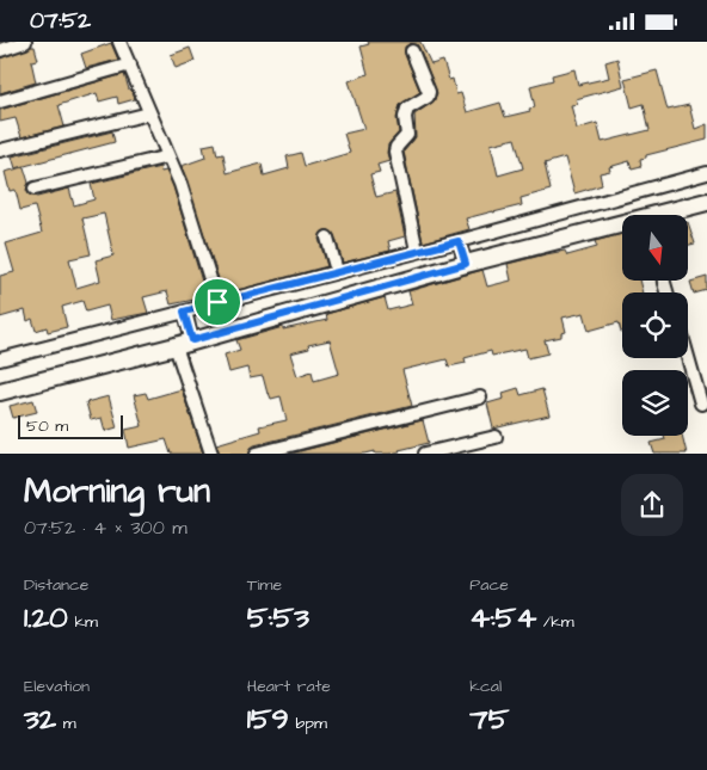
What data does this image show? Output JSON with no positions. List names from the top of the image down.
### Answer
{
  "scale_bar": "50 m",
  "north": "bottom",
  "page": {
    "status": "07:52",
    "scale": "50 m",
    "heading": ["Morning run", "07:52 · 4 × 300 m"],
    "stats": [
      ["Distance", "1.20 km"],
      ["Time", "5:53"],
      ["Pace", "4:54 /km"],
      ["Elevation", "32 m"],
      ["Heart rate", "159 bpm"],
      ["kcal", "75"]
    ]
  }
}
